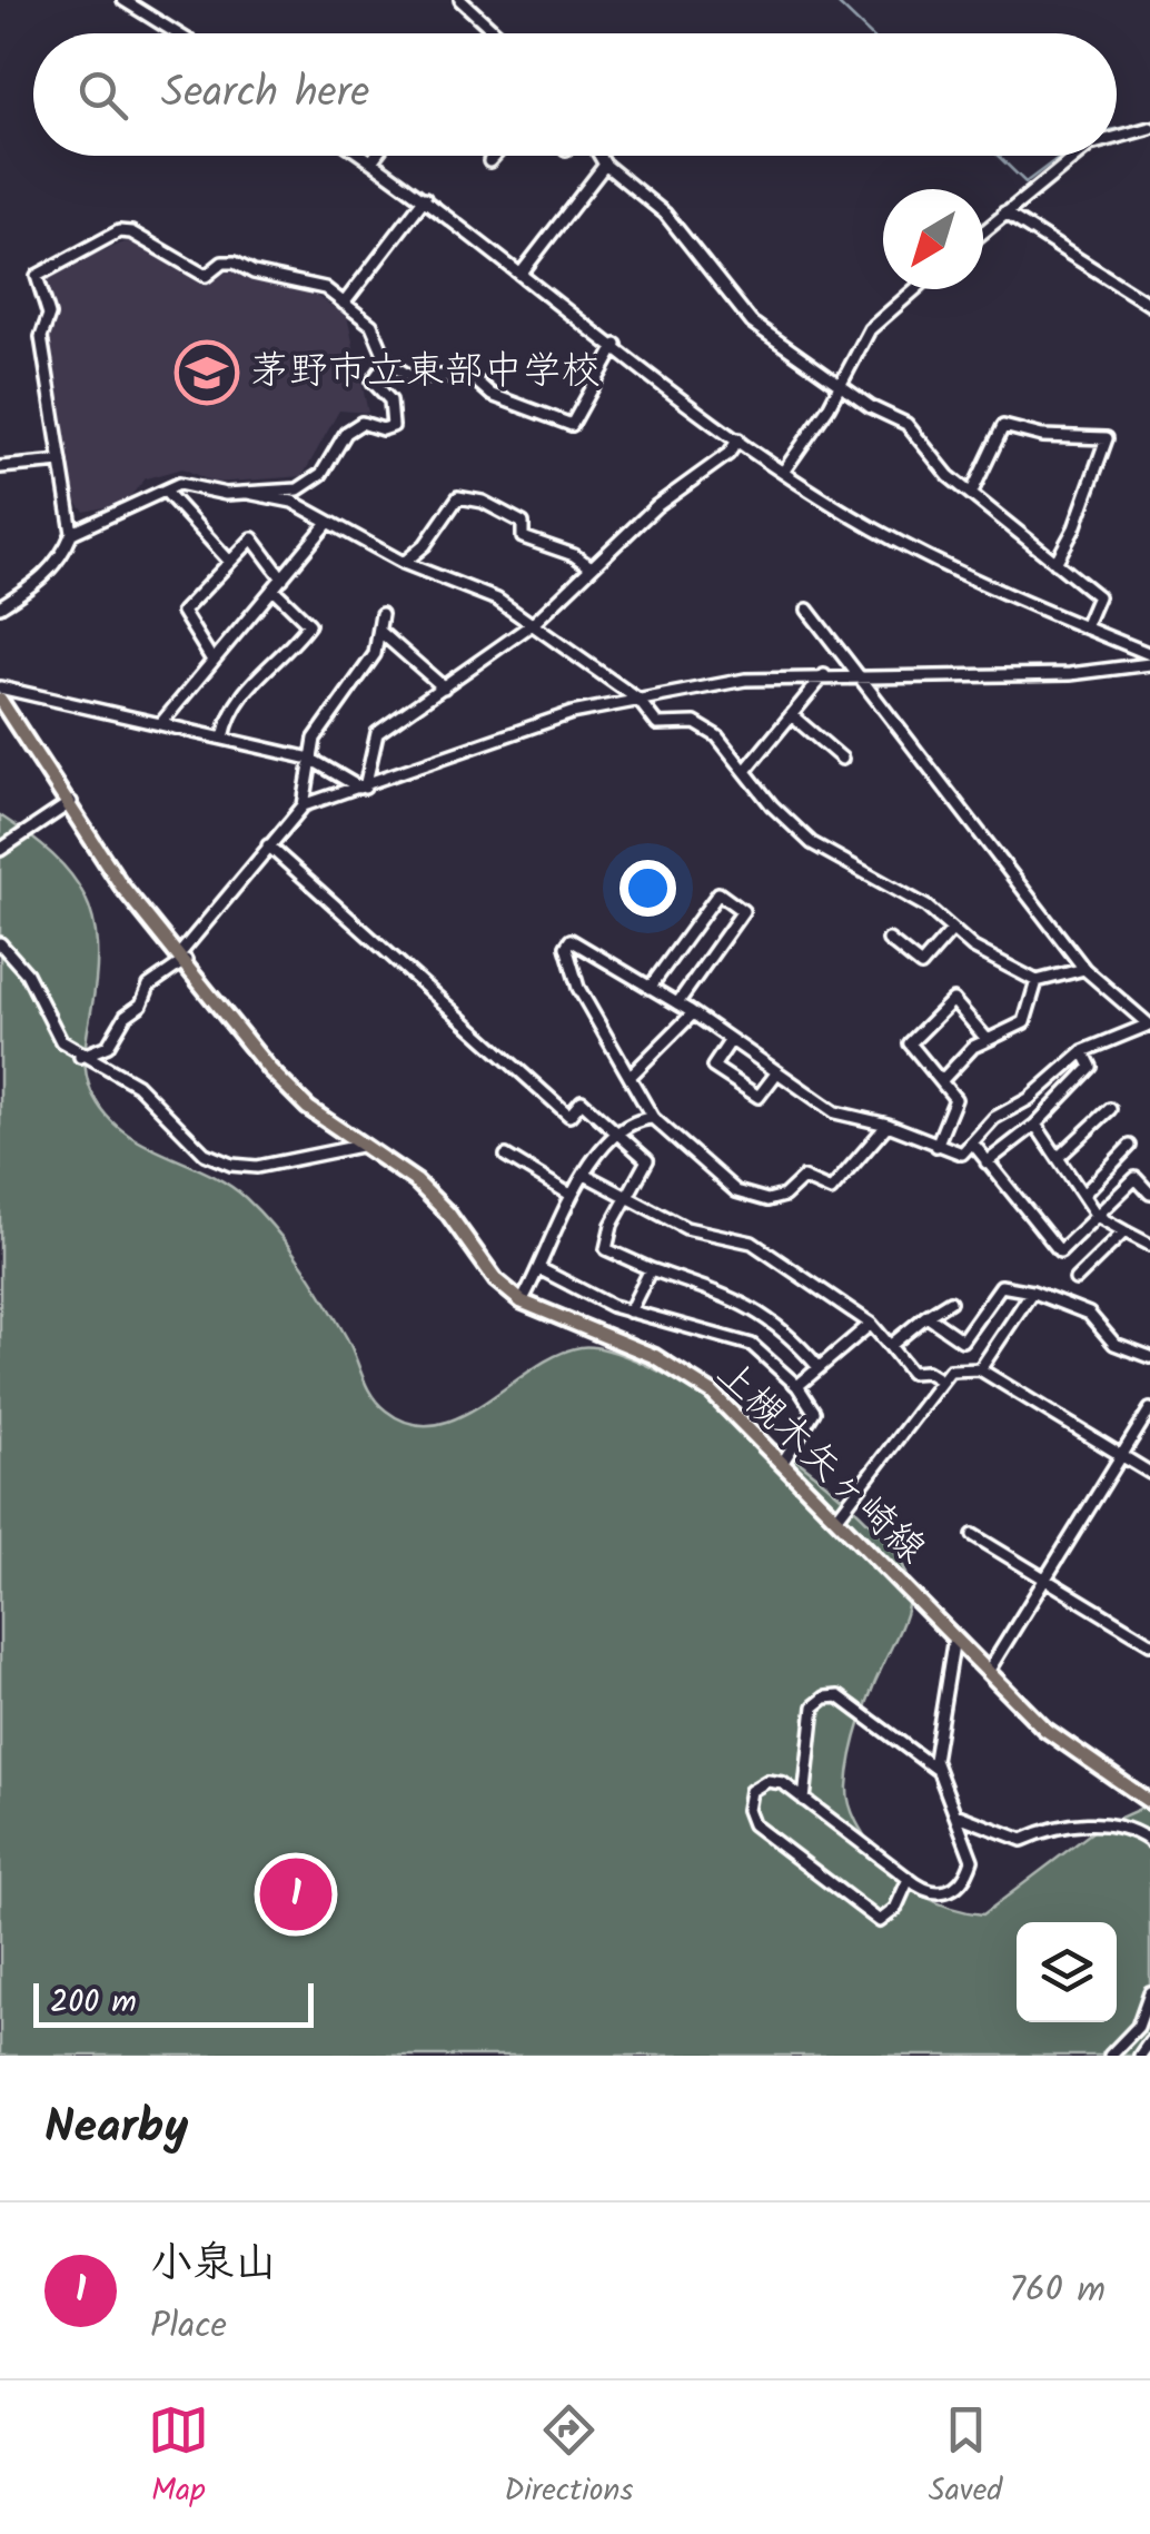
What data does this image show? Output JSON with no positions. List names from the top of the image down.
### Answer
{
  "streets": {
    "main road": ["上槻木矢ヶ崎線"]
  },
  "places": {
    "school or university": ["茅野市立東部中学校"]
  },
  "scale_bar": "200 m",
  "north": "bottom left",
  "page": {
    "search": "Search here",
    "pins": "1",
    "scale": "200 m",
    "heading": "Nearby",
    "list": [
      {
        "mark": "1",
        "name": "小泉山",
        "note": "Place",
        "value": "760 m"
      }
    ],
    "nav": ["Map", "Directions", "Saved"]
  }
}
